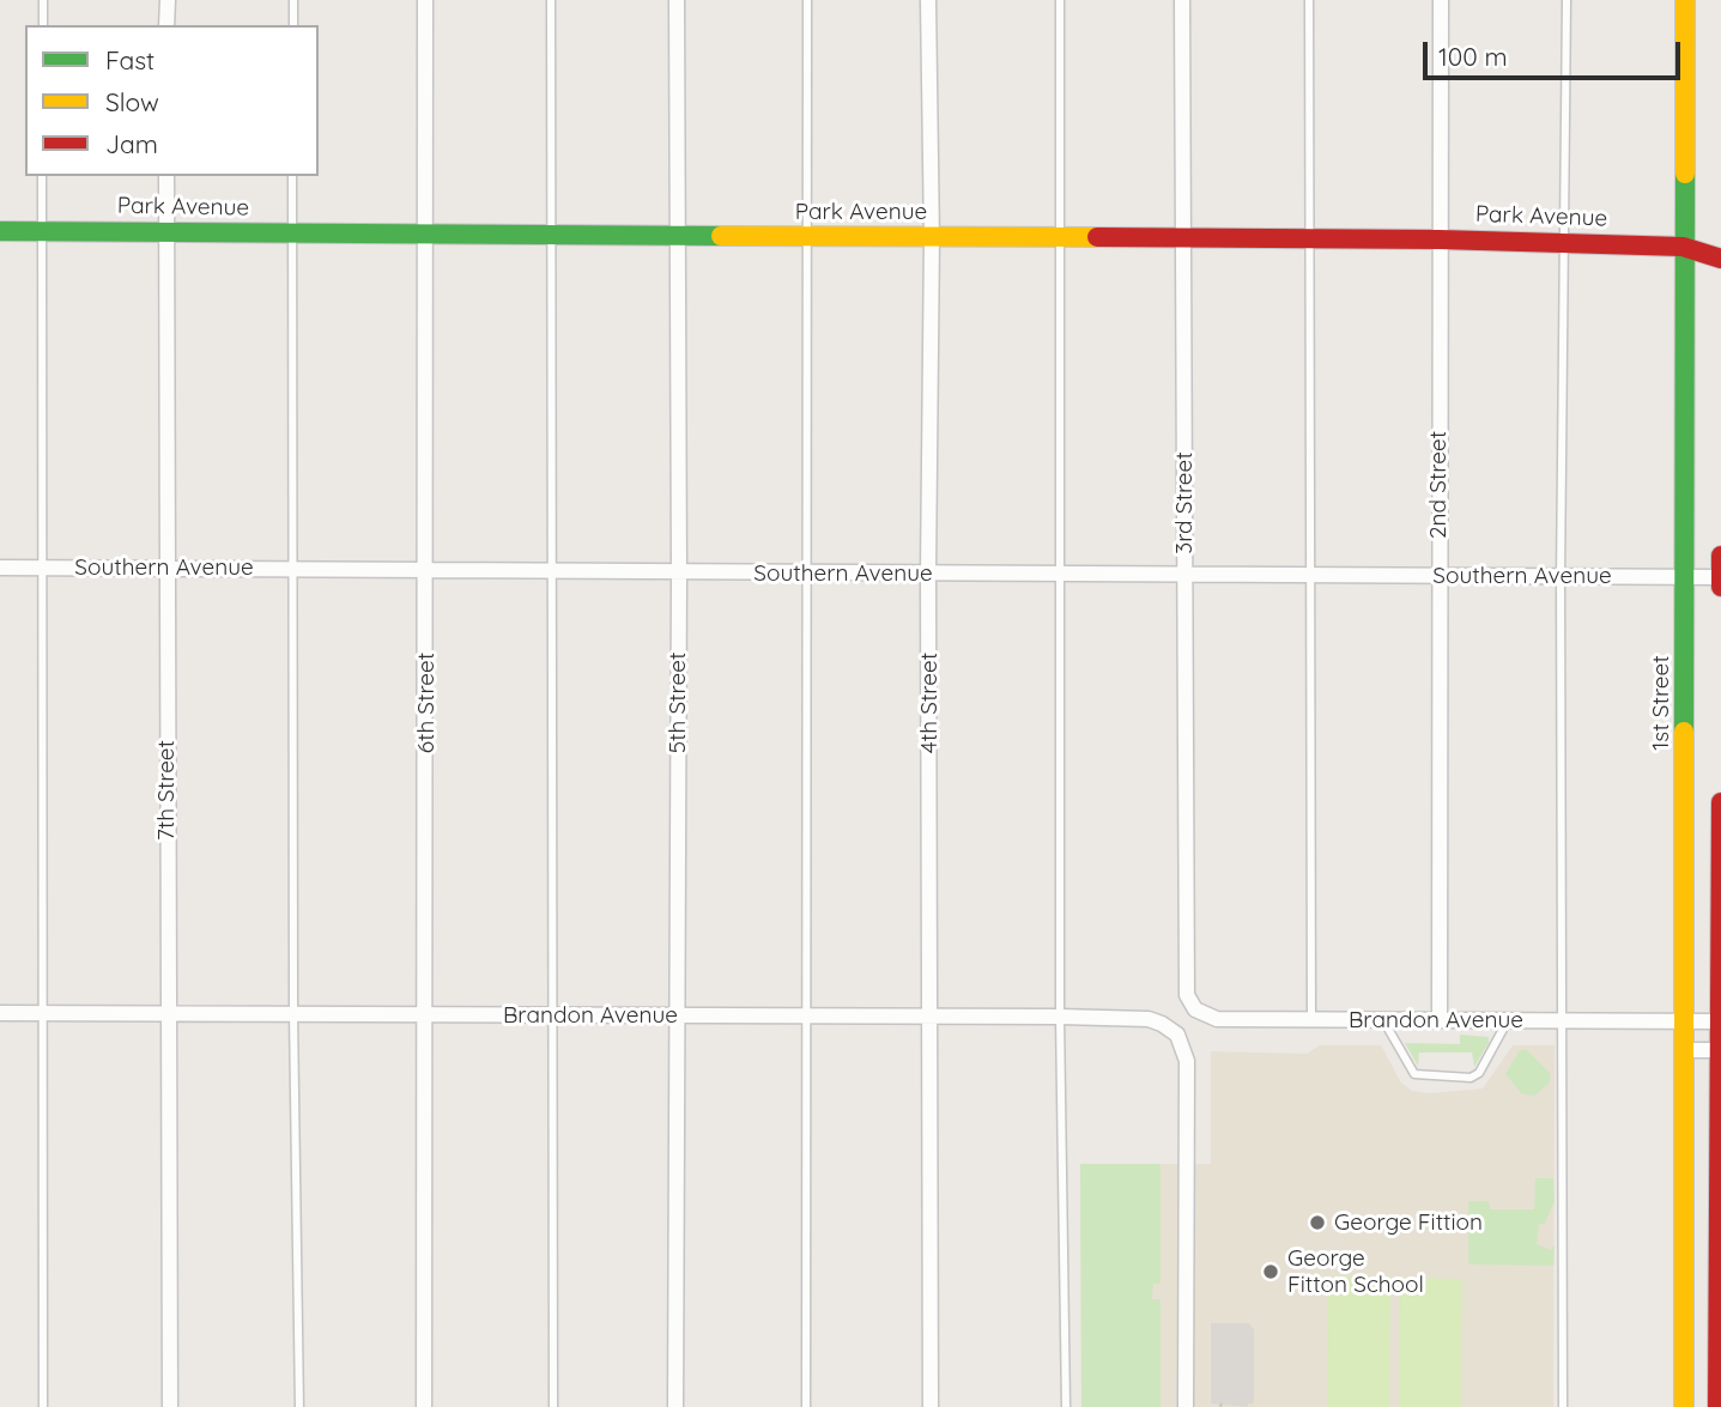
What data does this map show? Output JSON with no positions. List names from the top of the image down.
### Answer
{
  "streets": {
    "main road": ["Park Avenue", "1st Street"],
    "street": [
      "2nd Street",
      "3rd Street",
      "Southern Avenue",
      "6th Street",
      "5th Street",
      "4th Street",
      "7th Street",
      "Brandon Avenue"
    ]
  },
  "crossings": [
    ["Park Avenue", "2nd Street"],
    ["Park Avenue", "3rd Street"],
    ["Park Avenue", "6th Street"],
    ["Park Avenue", "5th Street"],
    ["Park Avenue", "4th Street"],
    ["Park Avenue", "1st Street"],
    ["Park Avenue", "7th Street"],
    ["2nd Street", "Southern Avenue"],
    ["2nd Street", "Brandon Avenue"],
    ["3rd Street", "Southern Avenue"],
    ["3rd Street", "Brandon Avenue"],
    ["Southern Avenue", "6th Street"],
    ["Southern Avenue", "5th Street"],
    ["Southern Avenue", "4th Street"],
    ["Southern Avenue", "1st Street"],
    ["Southern Avenue", "7th Street"],
    ["6th Street", "Brandon Avenue"],
    ["5th Street", "Brandon Avenue"],
    ["4th Street", "Brandon Avenue"],
    ["1st Street", "Brandon Avenue"],
    ["7th Street", "Brandon Avenue"]
  ],
  "places": ["George Fittion", "George Fitton School"],
  "legend": ["Fast", "Slow", "Jam"],
  "scale_bar": "100 m"
}
